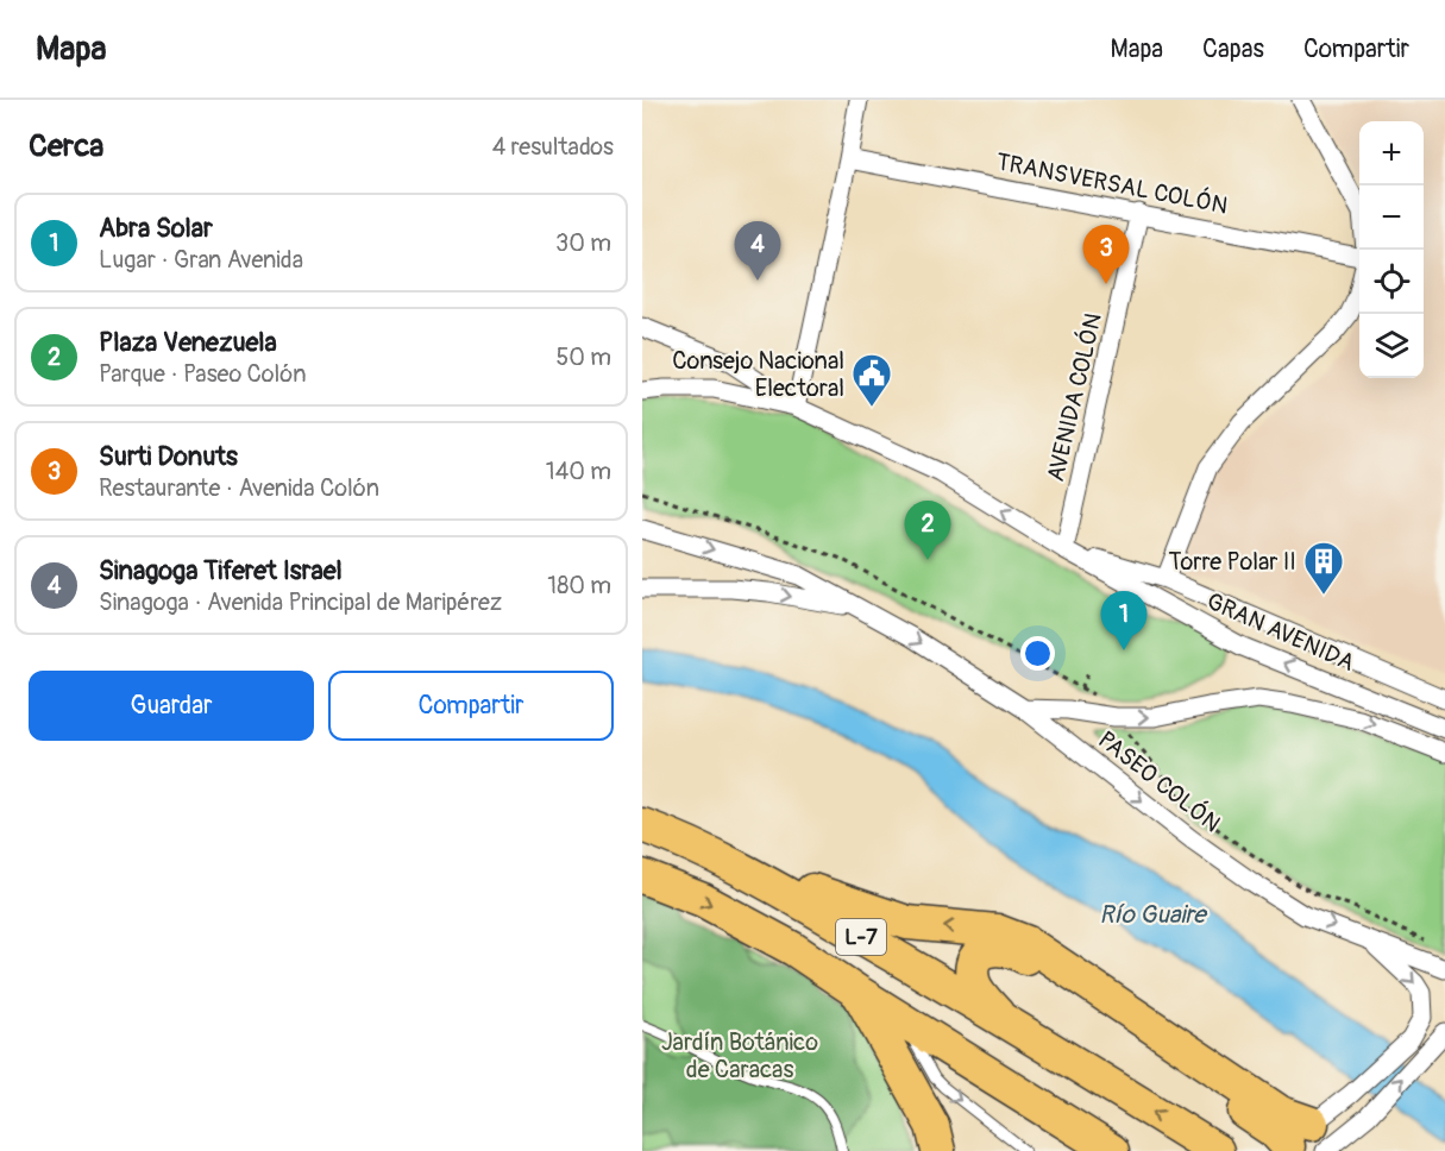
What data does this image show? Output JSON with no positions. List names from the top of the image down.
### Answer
{
  "streets": {
    "highway": ["L-7"],
    "street": [
      "TRANSVERSAL COLÓN",
      "AVENIDA COLÓN",
      "GRAN AVENIDA",
      "PASEO COLÓN"
    ]
  },
  "crossings": [
    ["TRANSVERSAL COLÓN", "AVENIDA COLÓN"],
    ["AVENIDA COLÓN", "GRAN AVENIDA"]
  ],
  "water": ["Río Guaire"],
  "parks": ["Jardín Botánico de Caracas"],
  "places": {
    "public building": ["Consejo Nacional Electoral"],
    "building": ["Torre Polar II"]
  },
  "page": {
    "header": "Mapa",
    "nav": ["Mapa", "Capas", "Compartir"],
    "heading": ["Cerca", "4 resultados"],
    "map_buttons": ["+", "−"],
    "list": [
      {
        "mark": "1",
        "name": "Abra Solar",
        "note": "Lugar · Gran Avenida",
        "value": "30 m"
      },
      {
        "mark": "2",
        "name": "Plaza Venezuela",
        "note": "Parque · Paseo Colón",
        "value": "50 m"
      },
      {
        "mark": "3",
        "name": "Surti Donuts",
        "note": "Restaurante · Avenida Colón",
        "value": "140 m"
      },
      {
        "mark": "4",
        "name": "Sinagoga Tiferet Israel",
        "note": "Sinagoga · Avenida Principal de Maripérez",
        "value": "180 m"
      }
    ],
    "pins": [
      "4",
      "3",
      "2",
      "1"
    ],
    "buttons": ["Guardar", "Compartir"]
  }
}
